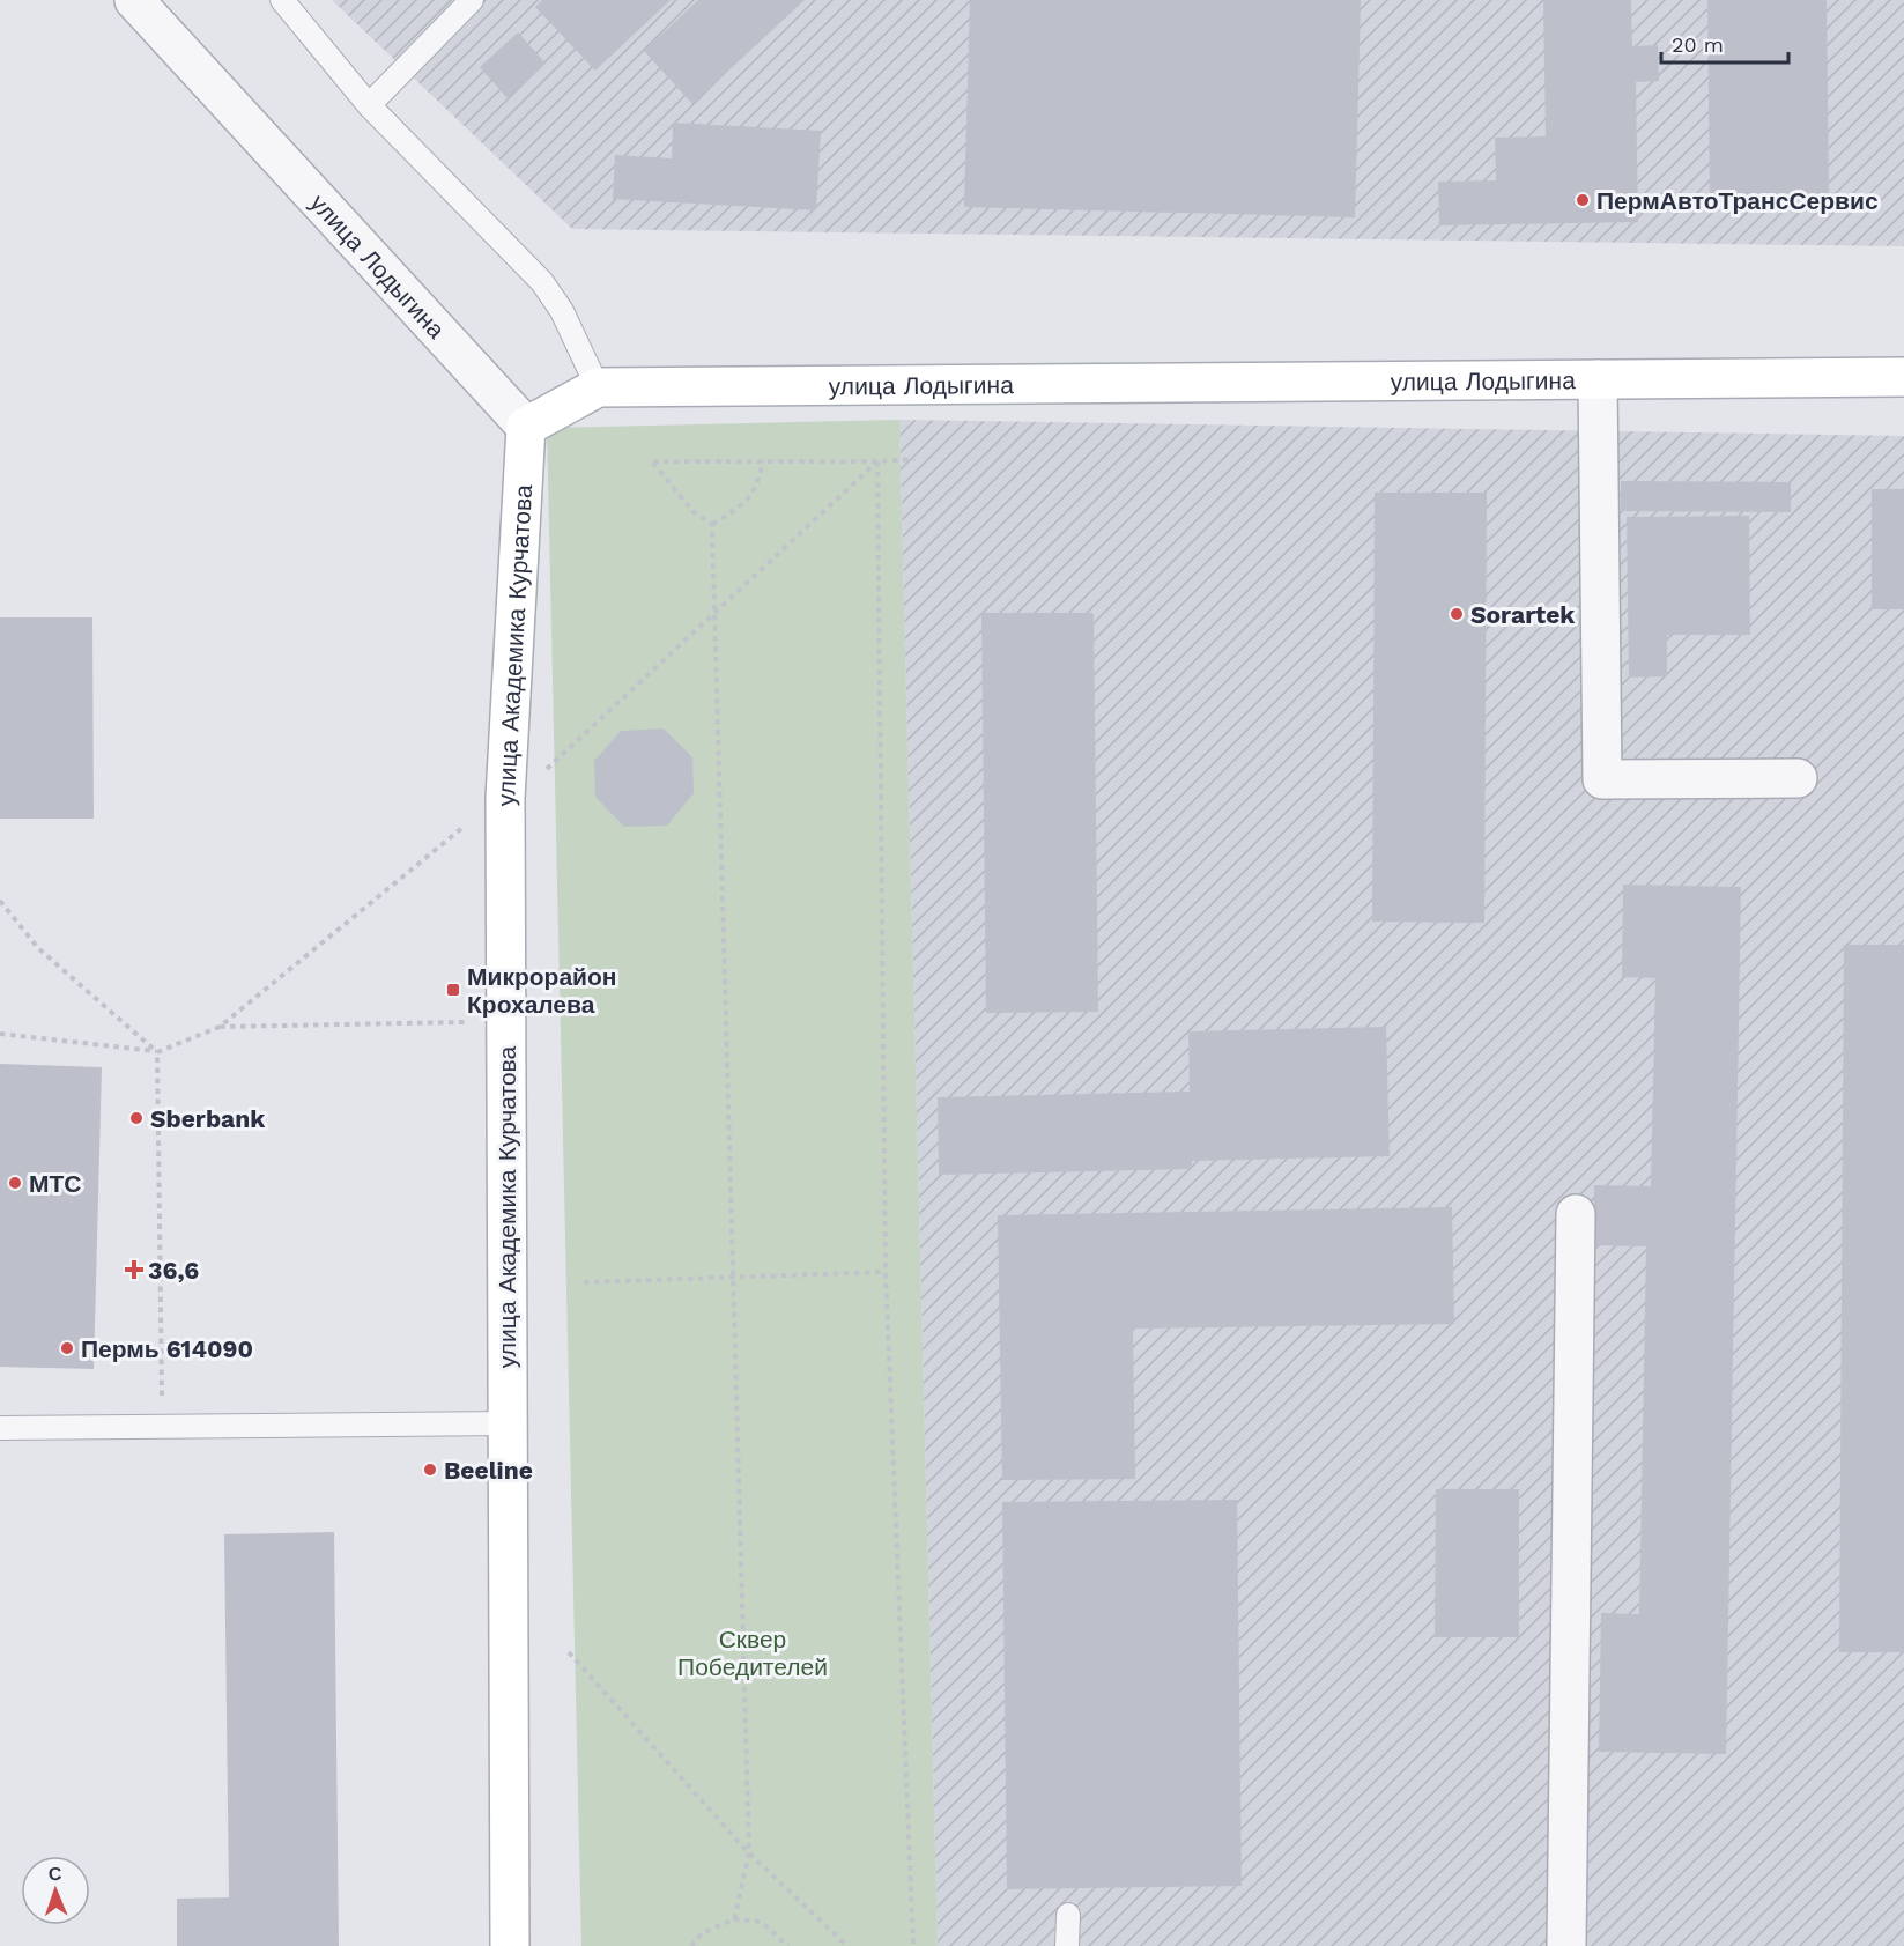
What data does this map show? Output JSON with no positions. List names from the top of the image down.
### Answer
{
  "streets": {
    "street": ["улица Лодыгина", "улица Академика Курчатова"]
  },
  "crossings": [
    ["улица Лодыгина", "улица Академика Курчатова"]
  ],
  "parks": ["Сквер Победителей"],
  "places": {
    "other": [
      "ПермАвтоТрансСервис",
      "Sorartek",
      "Sberbank",
      "МТС",
      "Пермь 614090",
      "Beeline"
    ],
    "transit": ["Микрорайон Крохалева"],
    "health": ["36,6"]
  },
  "scale_bar": "20 m",
  "north": "top"
}
